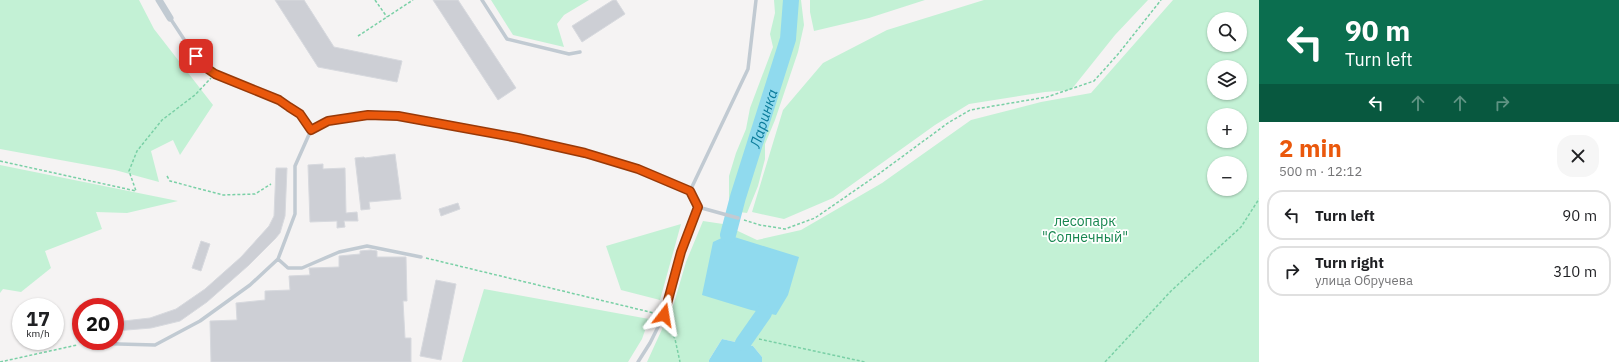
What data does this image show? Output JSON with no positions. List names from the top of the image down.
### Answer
{
  "water": ["Ларинка"],
  "parks": ["лесопарк \"Солнечный\""],
  "page": {
    "turn": ["90 m", "Turn left"],
    "map_buttons": ["+", "−"],
    "heading": ["2 min", "500 m · 12:12"],
    "list": [
      {
        "name": "Turn left",
        "value": "90 m"
      },
      {
        "name": "Turn right",
        "note": "улица Обручева",
        "value": "310 m"
      }
    ],
    "speed": "17 km/h",
    "limit": "20"
  }
}
